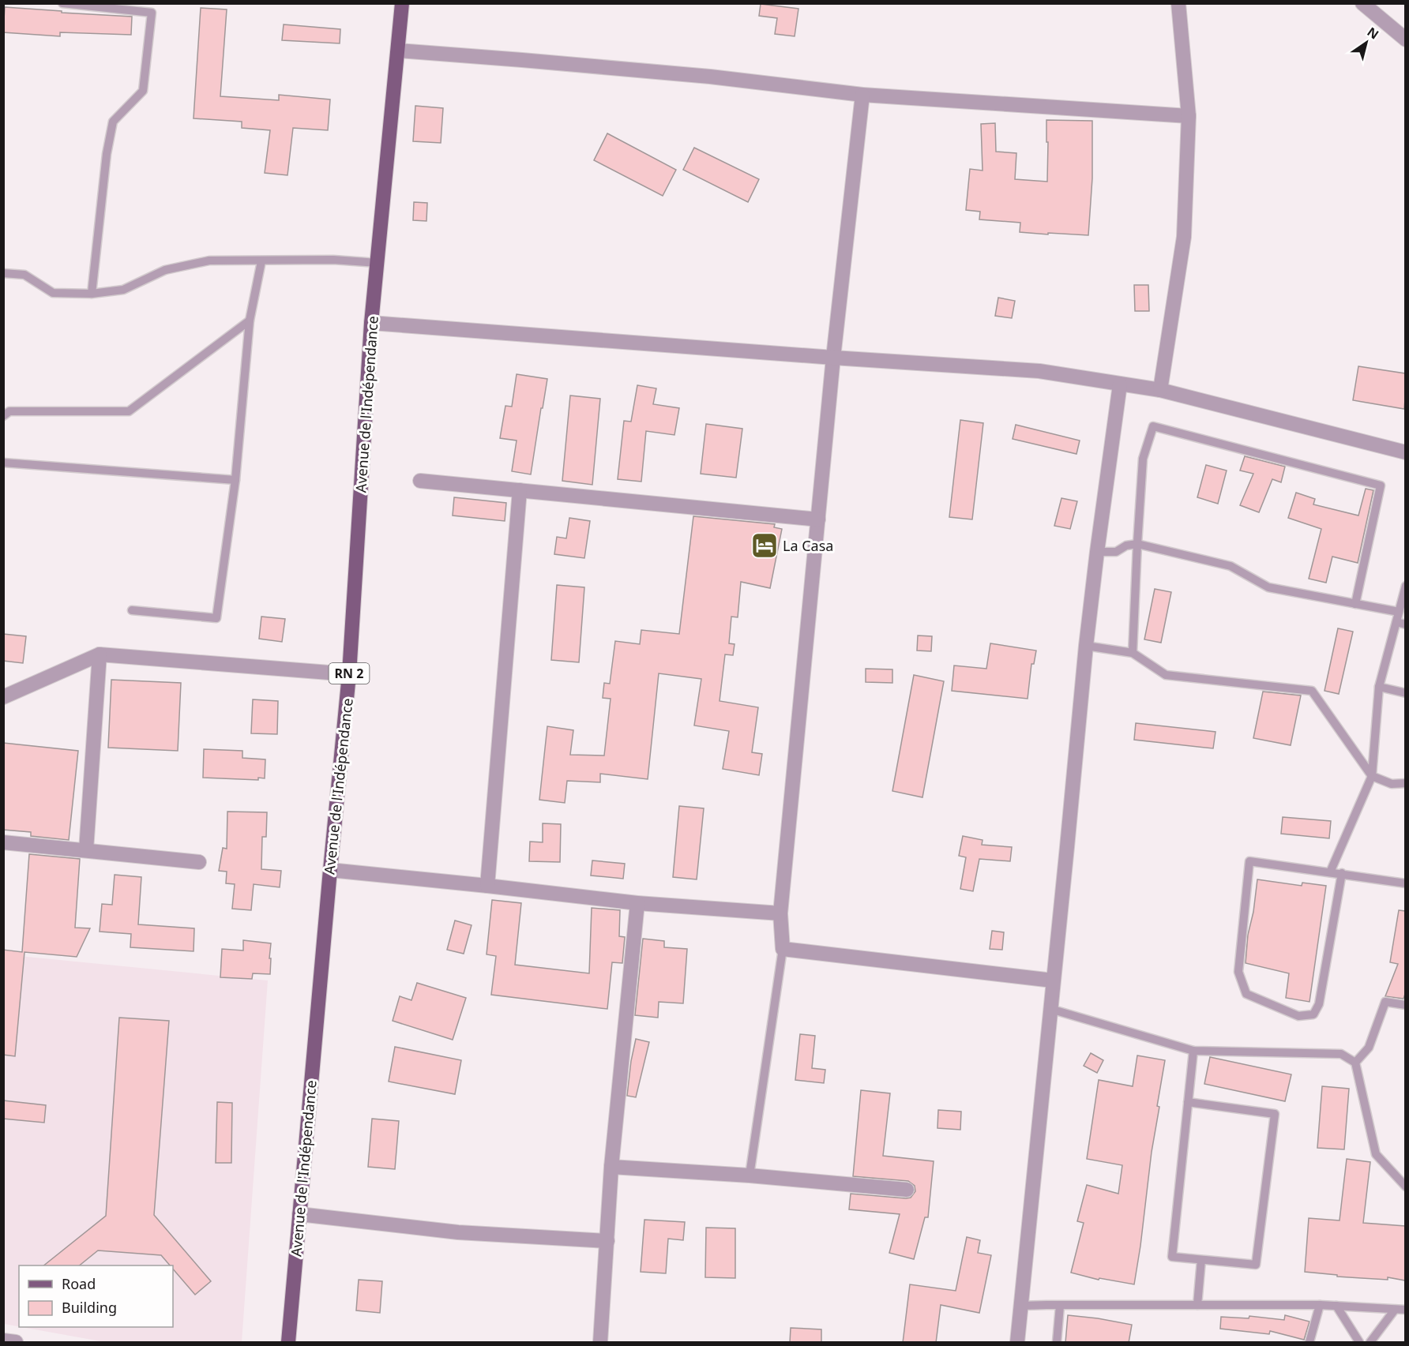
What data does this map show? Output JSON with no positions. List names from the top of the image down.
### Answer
{
  "streets": {
    "main road": ["Avenue de l'Indépendance", "RN 2"]
  },
  "places": {
    "hotel": ["La Casa"]
  },
  "legend": ["Road", "Building"],
  "north": "top right"
}
